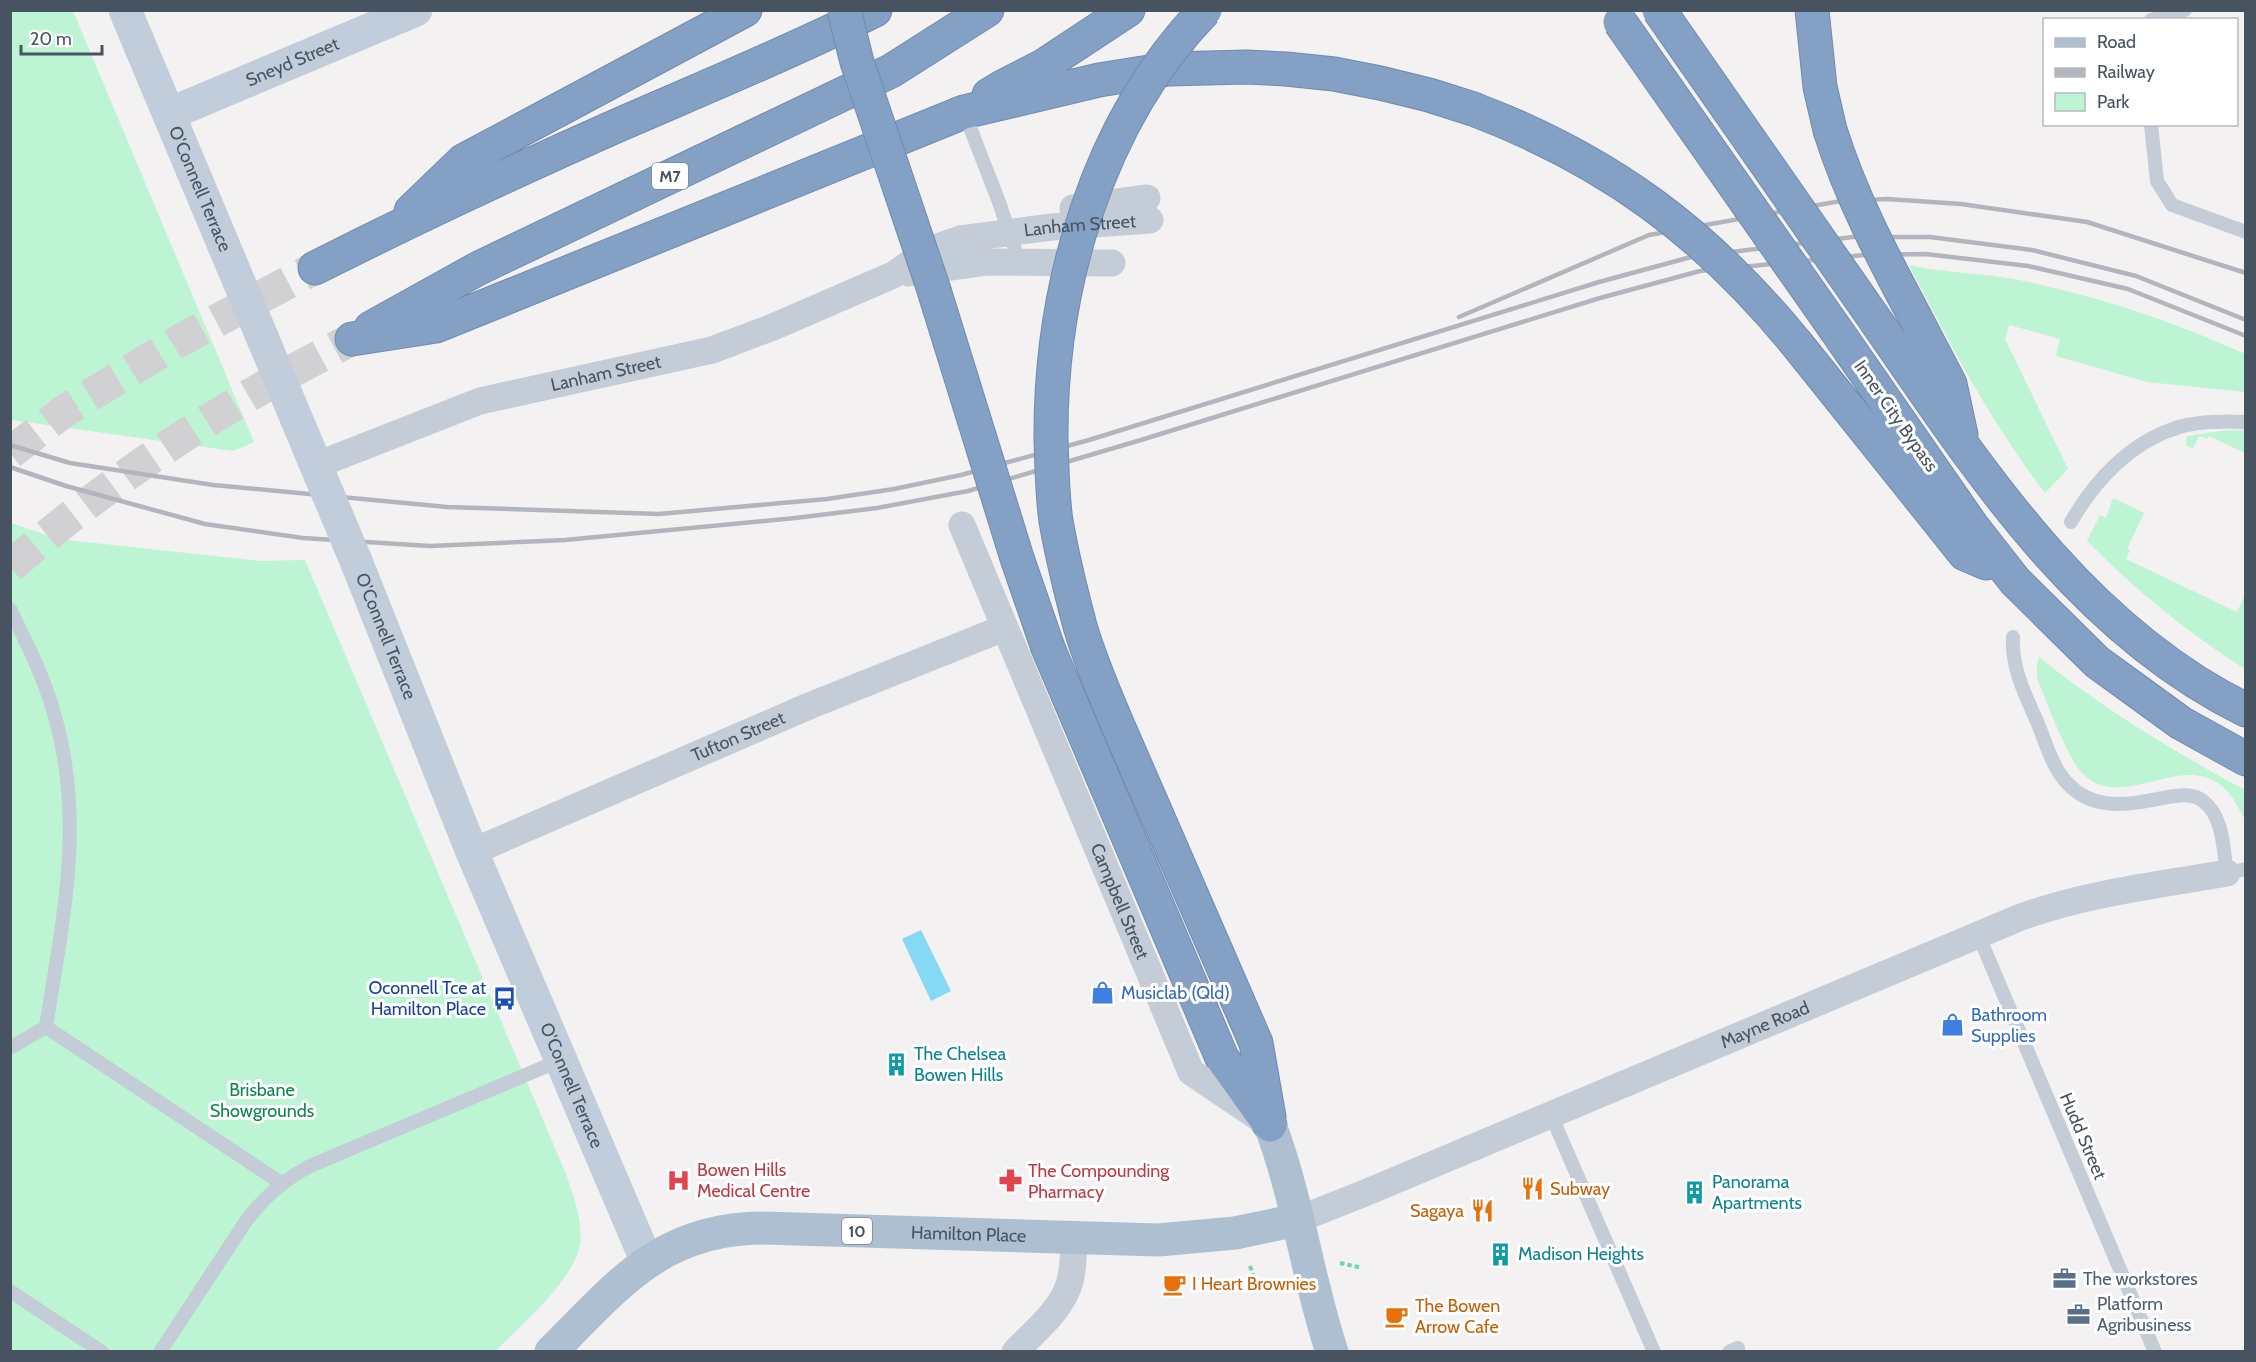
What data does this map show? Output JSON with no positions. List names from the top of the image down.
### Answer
{
  "streets": {
    "highway": ["M7", "Inner City Bypass"],
    "main road": [
      "Sneyd Street",
      "O'Connell Terrace",
      "10",
      "Hamilton Place"
    ],
    "street": [
      "Lanham Street",
      "Tufton Street",
      "Campbell Street",
      "Mayne Road"
    ],
    "lane": ["Hudd Street"]
  },
  "crossings": [
    ["Sneyd Street", "O'Connell Terrace"],
    ["O'Connell Terrace", "Lanham Street"],
    ["O'Connell Terrace", "Tufton Street"],
    ["O'Connell Terrace", "10"],
    ["O'Connell Terrace", "Hamilton Place"],
    ["Tufton Street", "Campbell Street"],
    ["Mayne Road", "Hudd Street"],
    ["Mayne Road", "Hamilton Place"],
    ["10", "Hamilton Place"]
  ],
  "parks": ["Brisbane Showgrounds"],
  "places": {
    "shop": ["Musiclab (Qld)", "Bathroom Supplies"],
    "bus stop": ["Oconnell Tce at Hamilton Place"],
    "building": ["The Chelsea Bowen Hills", "Panorama Apartments", "Madison Heights"],
    "hospital": ["Bowen Hills Medical Centre"],
    "pharmacy": ["The Compounding Pharmacy"],
    "restaurant": ["Subway", "Sagaya"],
    "office": ["The workstores", "Platform Agribusiness"],
    "cafe": ["I Heart Brownies", "The Bowen Arrow Cafe"]
  },
  "legend": ["Road", "Railway", "Park"],
  "scale_bar": "20 m"
}
